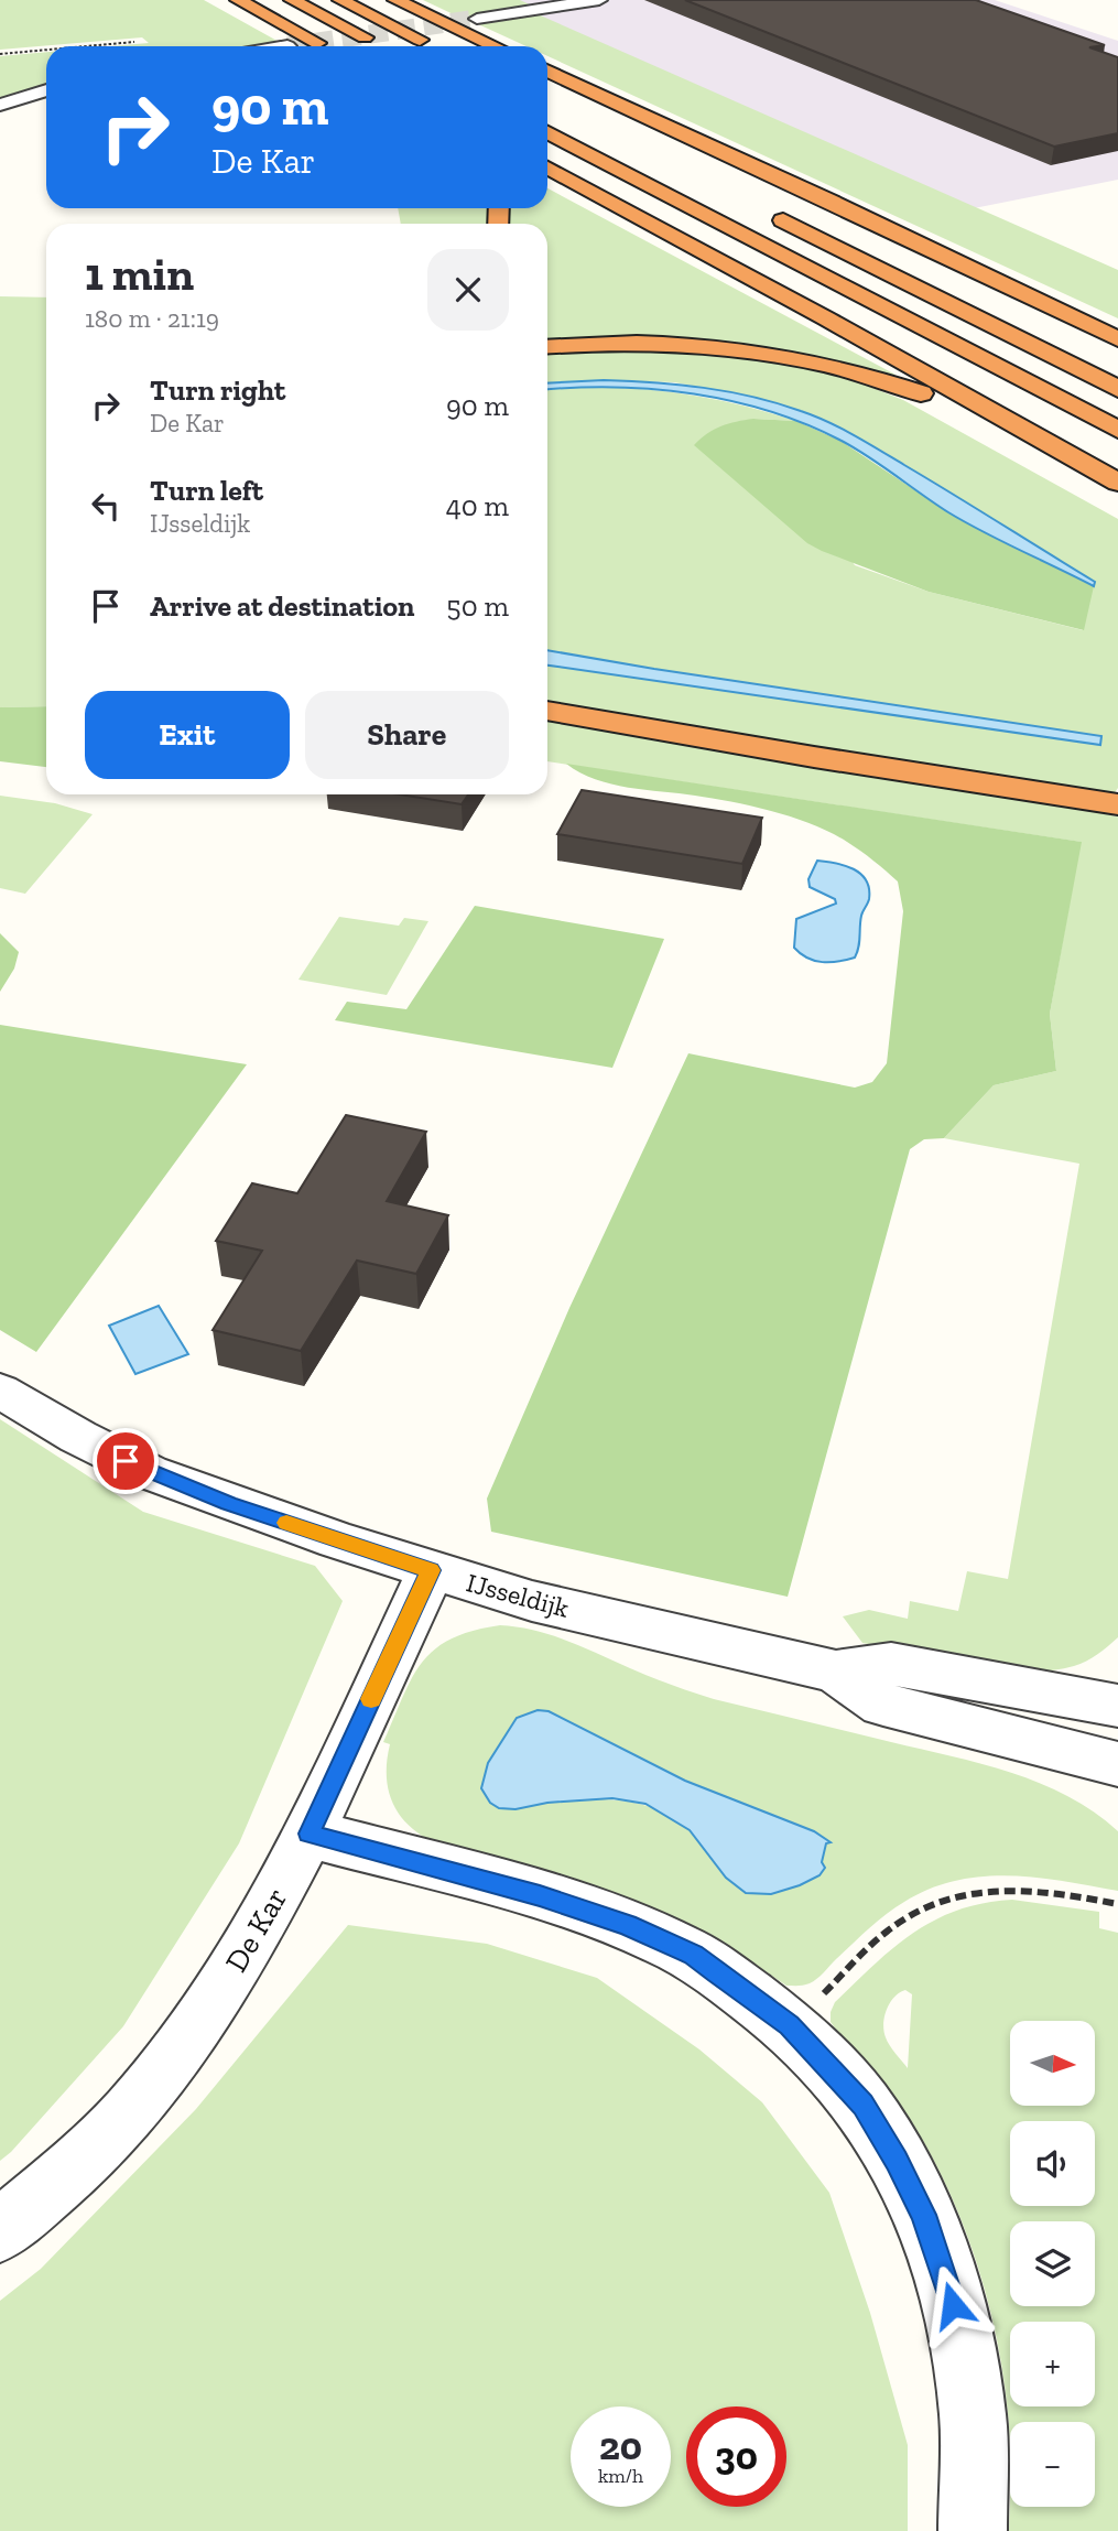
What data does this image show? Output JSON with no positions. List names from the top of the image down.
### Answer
{
  "streets": {
    "street": ["IJsseldijk", "De Kar"]
  },
  "crossings": [
    ["IJsseldijk", "De Kar"]
  ],
  "north": "right",
  "page": {
    "turn": ["90 m", "De Kar"],
    "heading": ["1 min", "180 m · 21:19"],
    "list": [
      {
        "name": "Turn right",
        "note": "De Kar",
        "value": "90 m"
      },
      {
        "name": "Turn left",
        "note": "IJsseldijk",
        "value": "40 m"
      },
      {
        "name": "Arrive at destination",
        "value": "50 m"
      }
    ],
    "buttons": ["Exit", "Share"],
    "map_buttons": ["+", "−"],
    "speed": "20 km/h",
    "limit": "30"
  }
}
